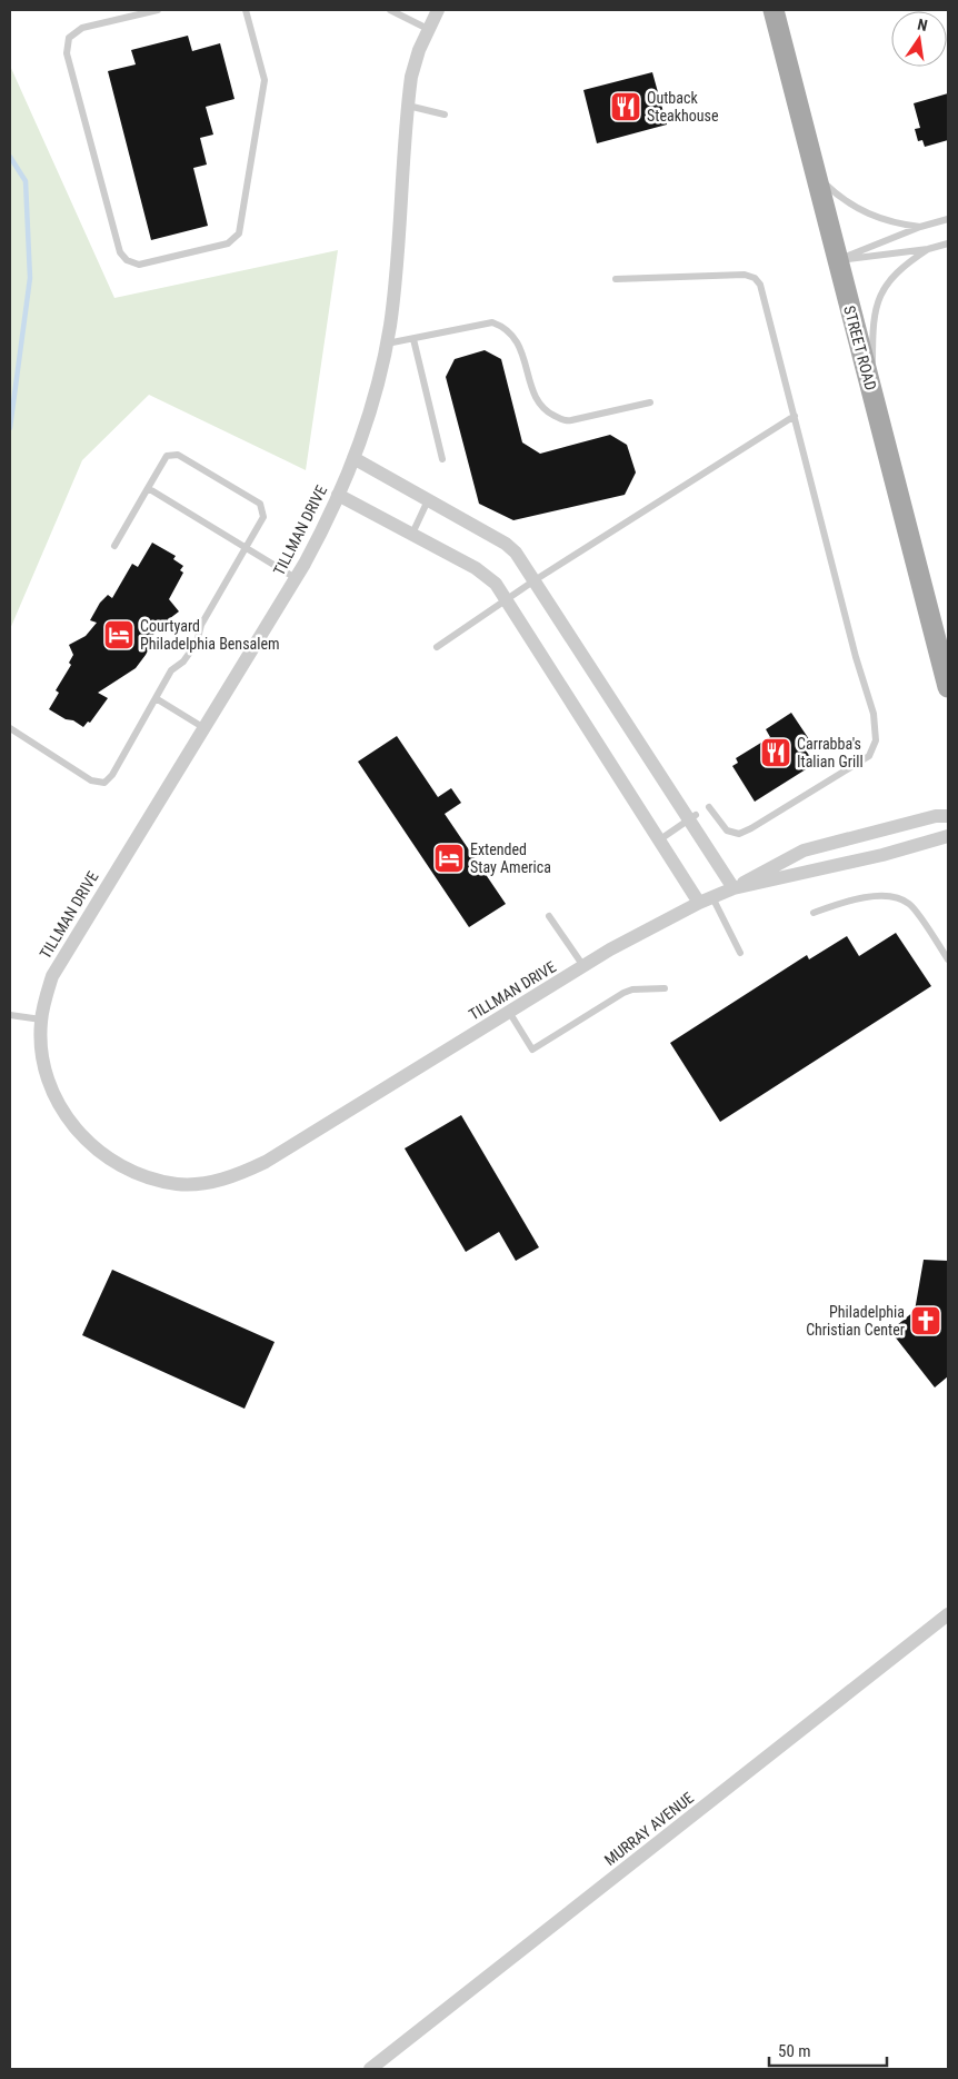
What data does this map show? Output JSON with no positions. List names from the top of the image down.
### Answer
{
  "streets": {
    "main road": ["STREET ROAD"],
    "street": ["TILLMAN DRIVE", "MURRAY AVENUE"]
  },
  "places": {
    "restaurant": ["Outback Steakhouse", "Carrabba's Italian Grill"],
    "hotel": ["Courtyard Philadelphia Bensalem", "Extended Stay America"],
    "church": ["Philadelphia Christian Center"]
  },
  "scale_bar": "50 m",
  "north": "top"
}
